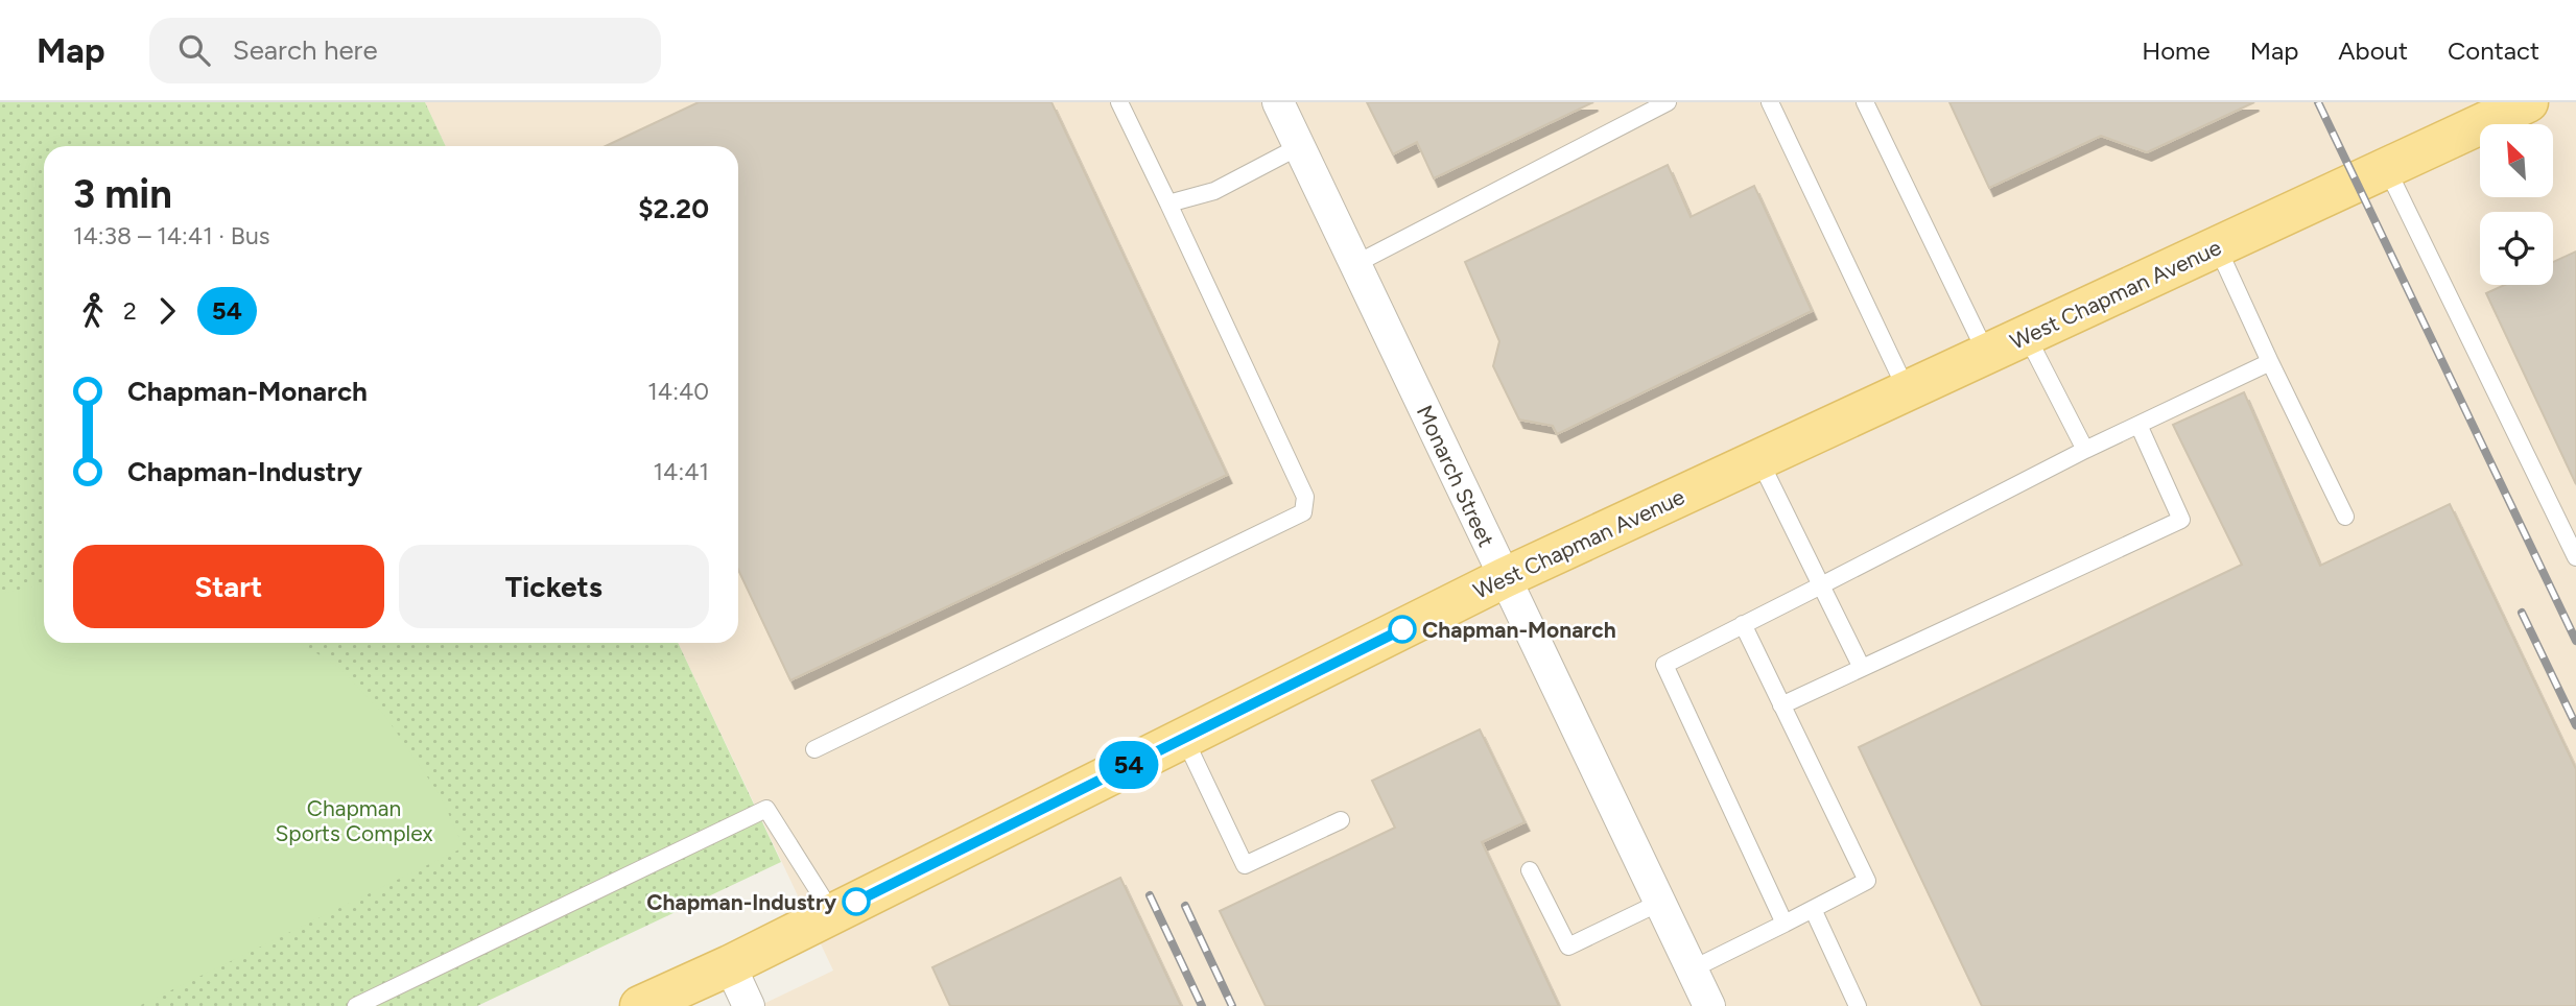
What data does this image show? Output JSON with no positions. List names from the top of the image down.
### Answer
{
  "streets": {
    "main road": ["West Chapman Avenue"],
    "street": ["Monarch Street"]
  },
  "crossings": [
    ["West Chapman Avenue", "Monarch Street"]
  ],
  "parks": ["Chapman Sports Complex"],
  "places": ["Chapman-Monarch", "Chapman-Industry"],
  "lines": ["bus line 54"],
  "north": "top left",
  "page": {
    "header": "Map",
    "search": "Search here",
    "nav": [
      "Home",
      "Map",
      "About",
      "Contact"
    ],
    "on_map": "54",
    "heading": ["3 min", "14:38 – 14:41 · Bus", "$2.20"],
    "legs": ["2", "54"],
    "list": [
      {
        "name": "Chapman-Monarch",
        "value": "14:40"
      },
      {
        "name": "Chapman-Industry",
        "value": "14:41"
      }
    ],
    "buttons": ["Start", "Tickets"]
  }
}
